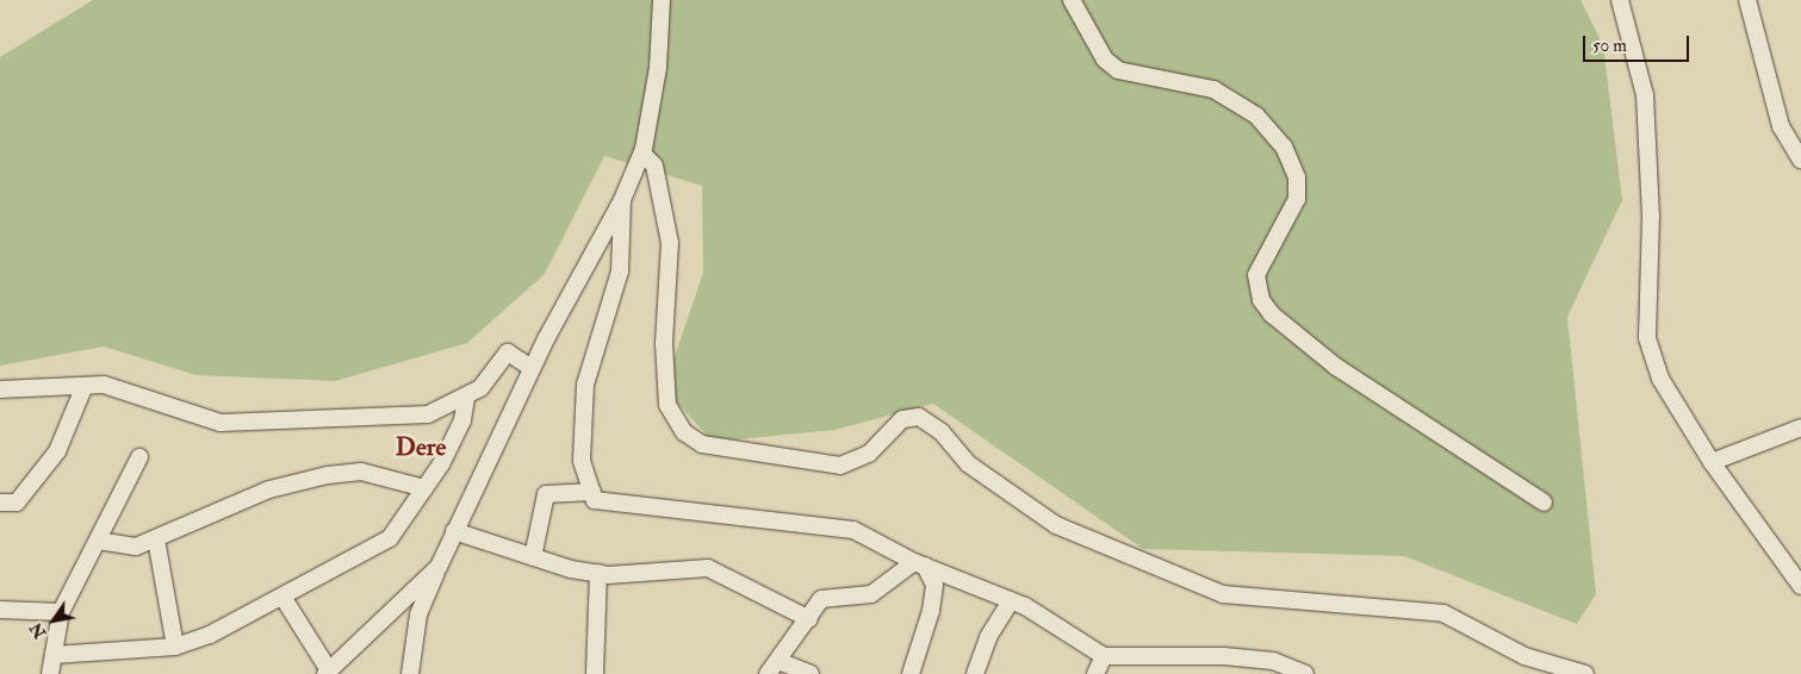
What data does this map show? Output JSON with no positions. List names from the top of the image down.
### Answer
{
  "districts": ["Dere"],
  "scale_bar": "50 m",
  "north": "bottom left"
}
